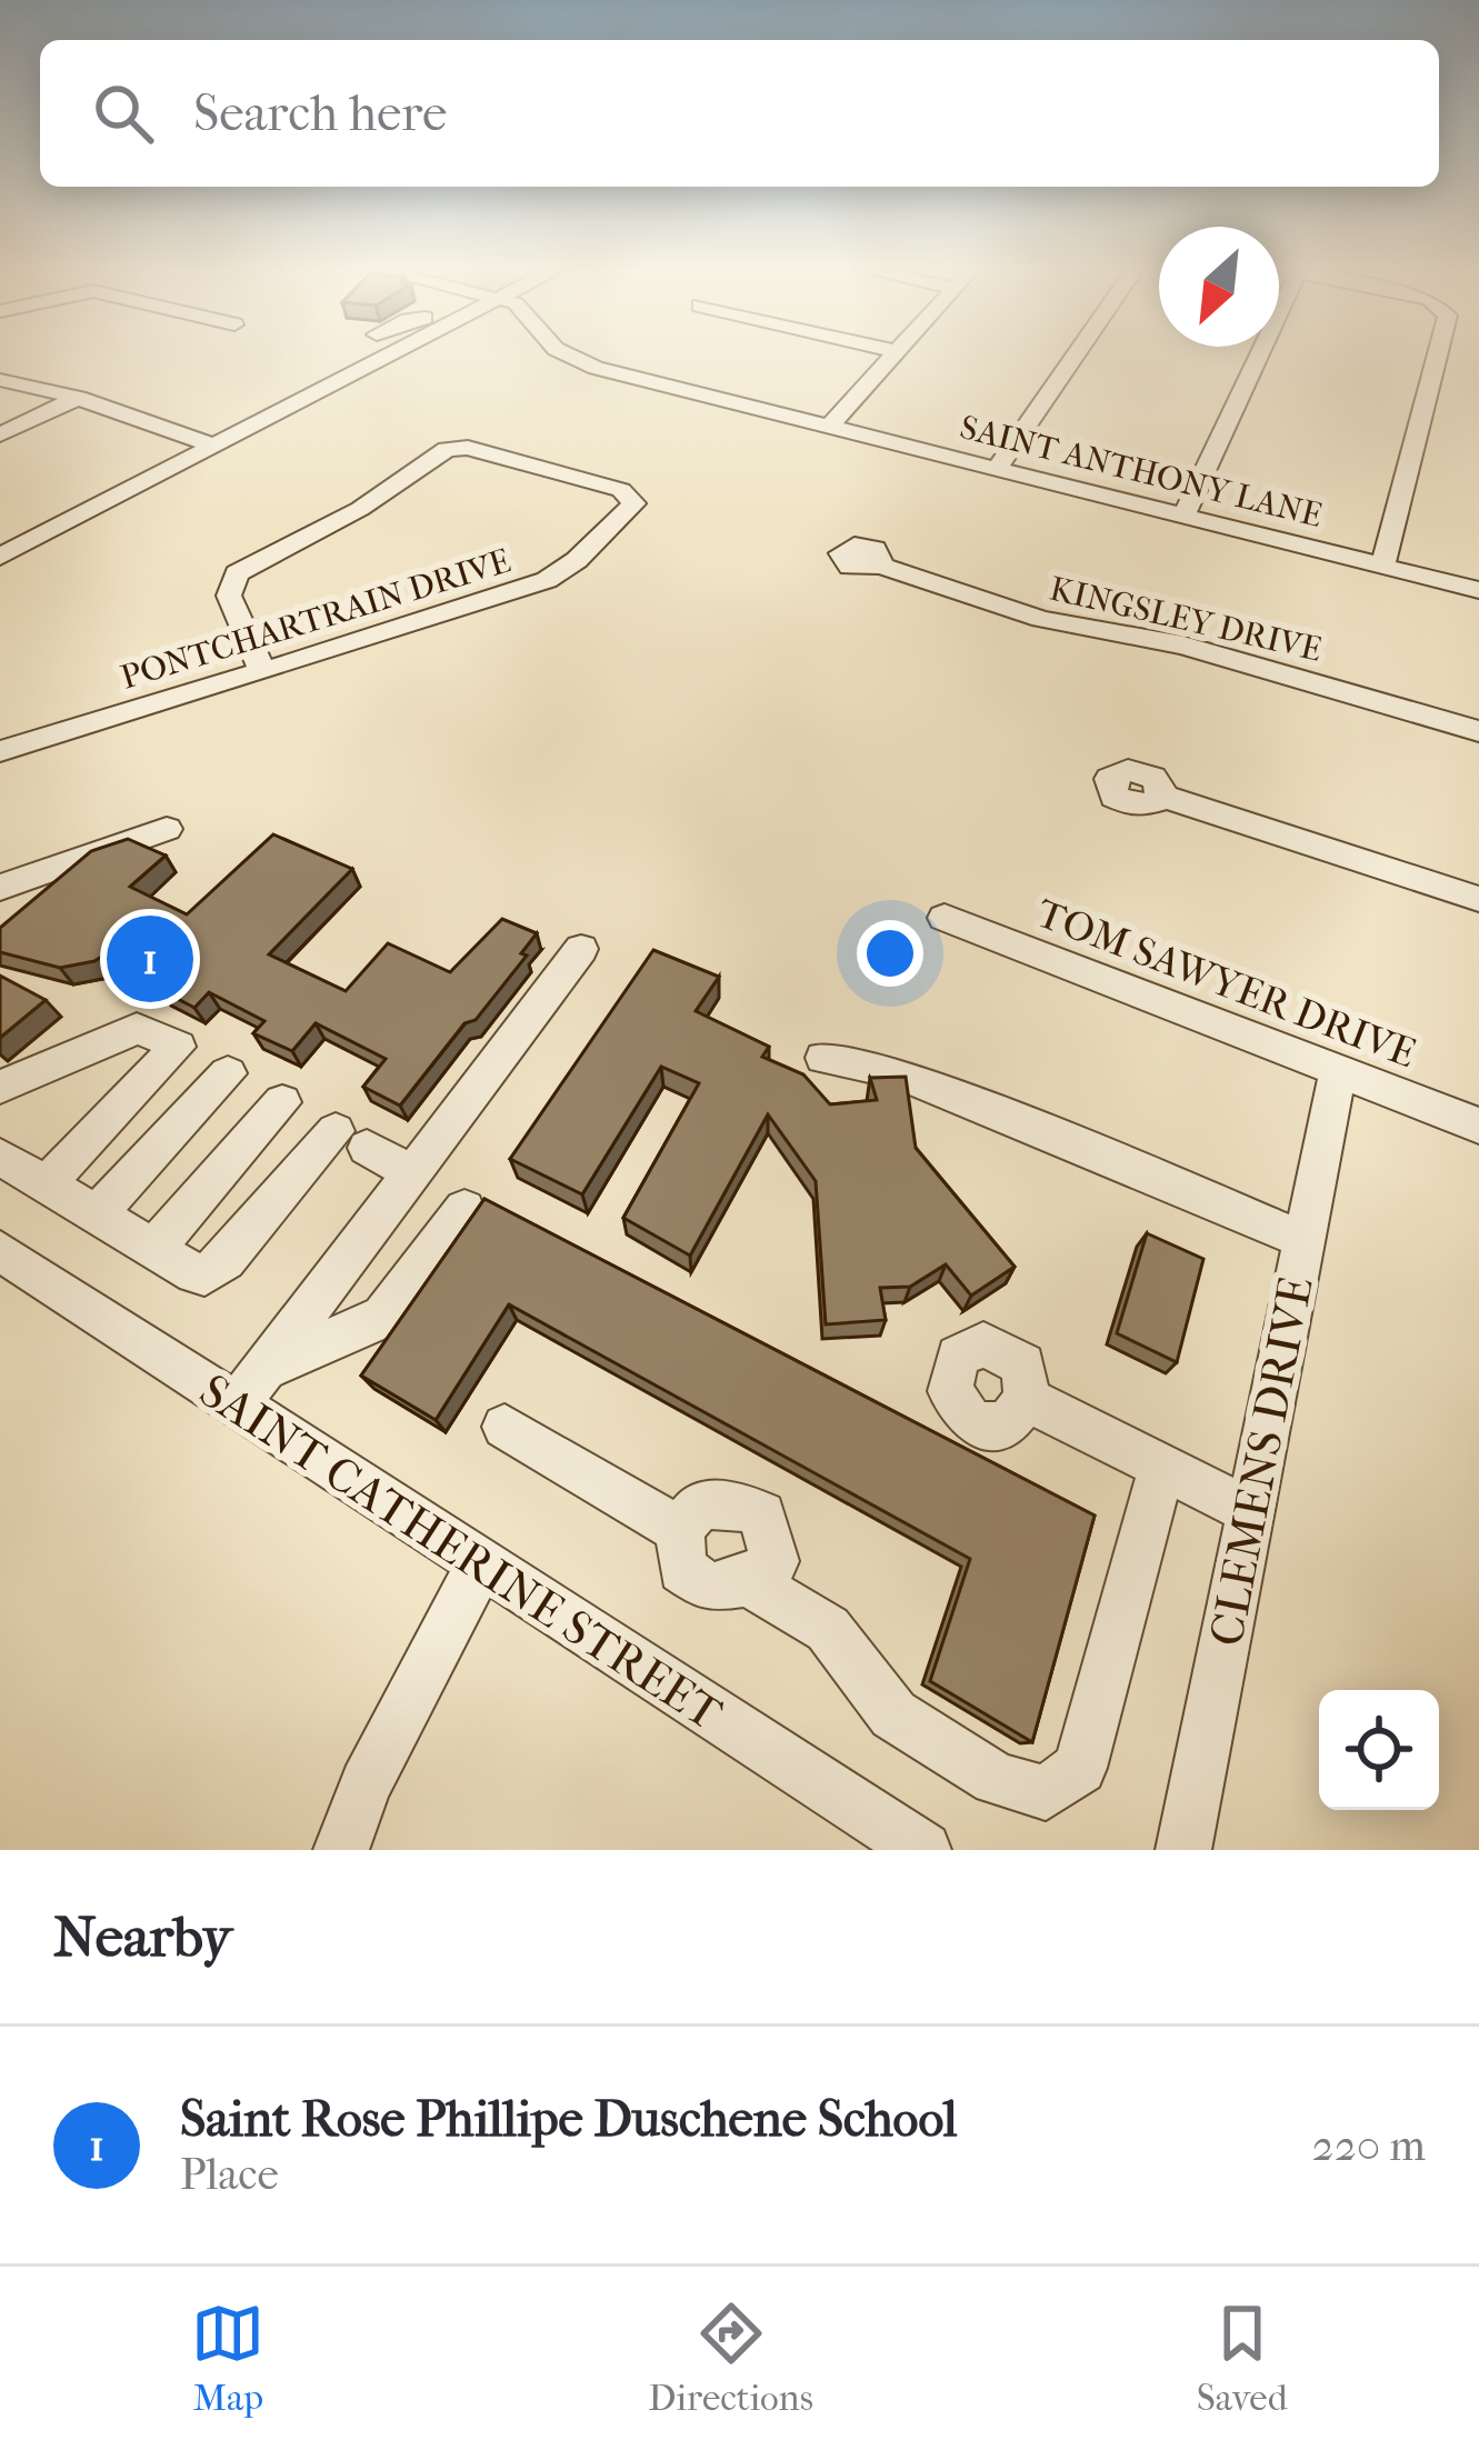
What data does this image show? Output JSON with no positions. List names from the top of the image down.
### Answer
{
  "streets": {
    "street": [
      "SAINT ANTHONY LANE",
      "PONTCHARTRAIN DRIVE",
      "KINGSLEY DRIVE",
      "TOM SAWYER DRIVE",
      "CLEMENS DRIVE",
      "SAINT CATHERINE STREET"
    ]
  },
  "crossings": [
    ["TOM SAWYER DRIVE", "CLEMENS DRIVE"]
  ],
  "north": "bottom left",
  "page": {
    "search": "Search here",
    "pins": "1",
    "heading": "Nearby",
    "list": [
      {
        "mark": "1",
        "name": "Saint Rose Phillipe Duschene School",
        "note": "Place",
        "value": "220 m"
      }
    ],
    "nav": ["Map", "Directions", "Saved"]
  }
}
